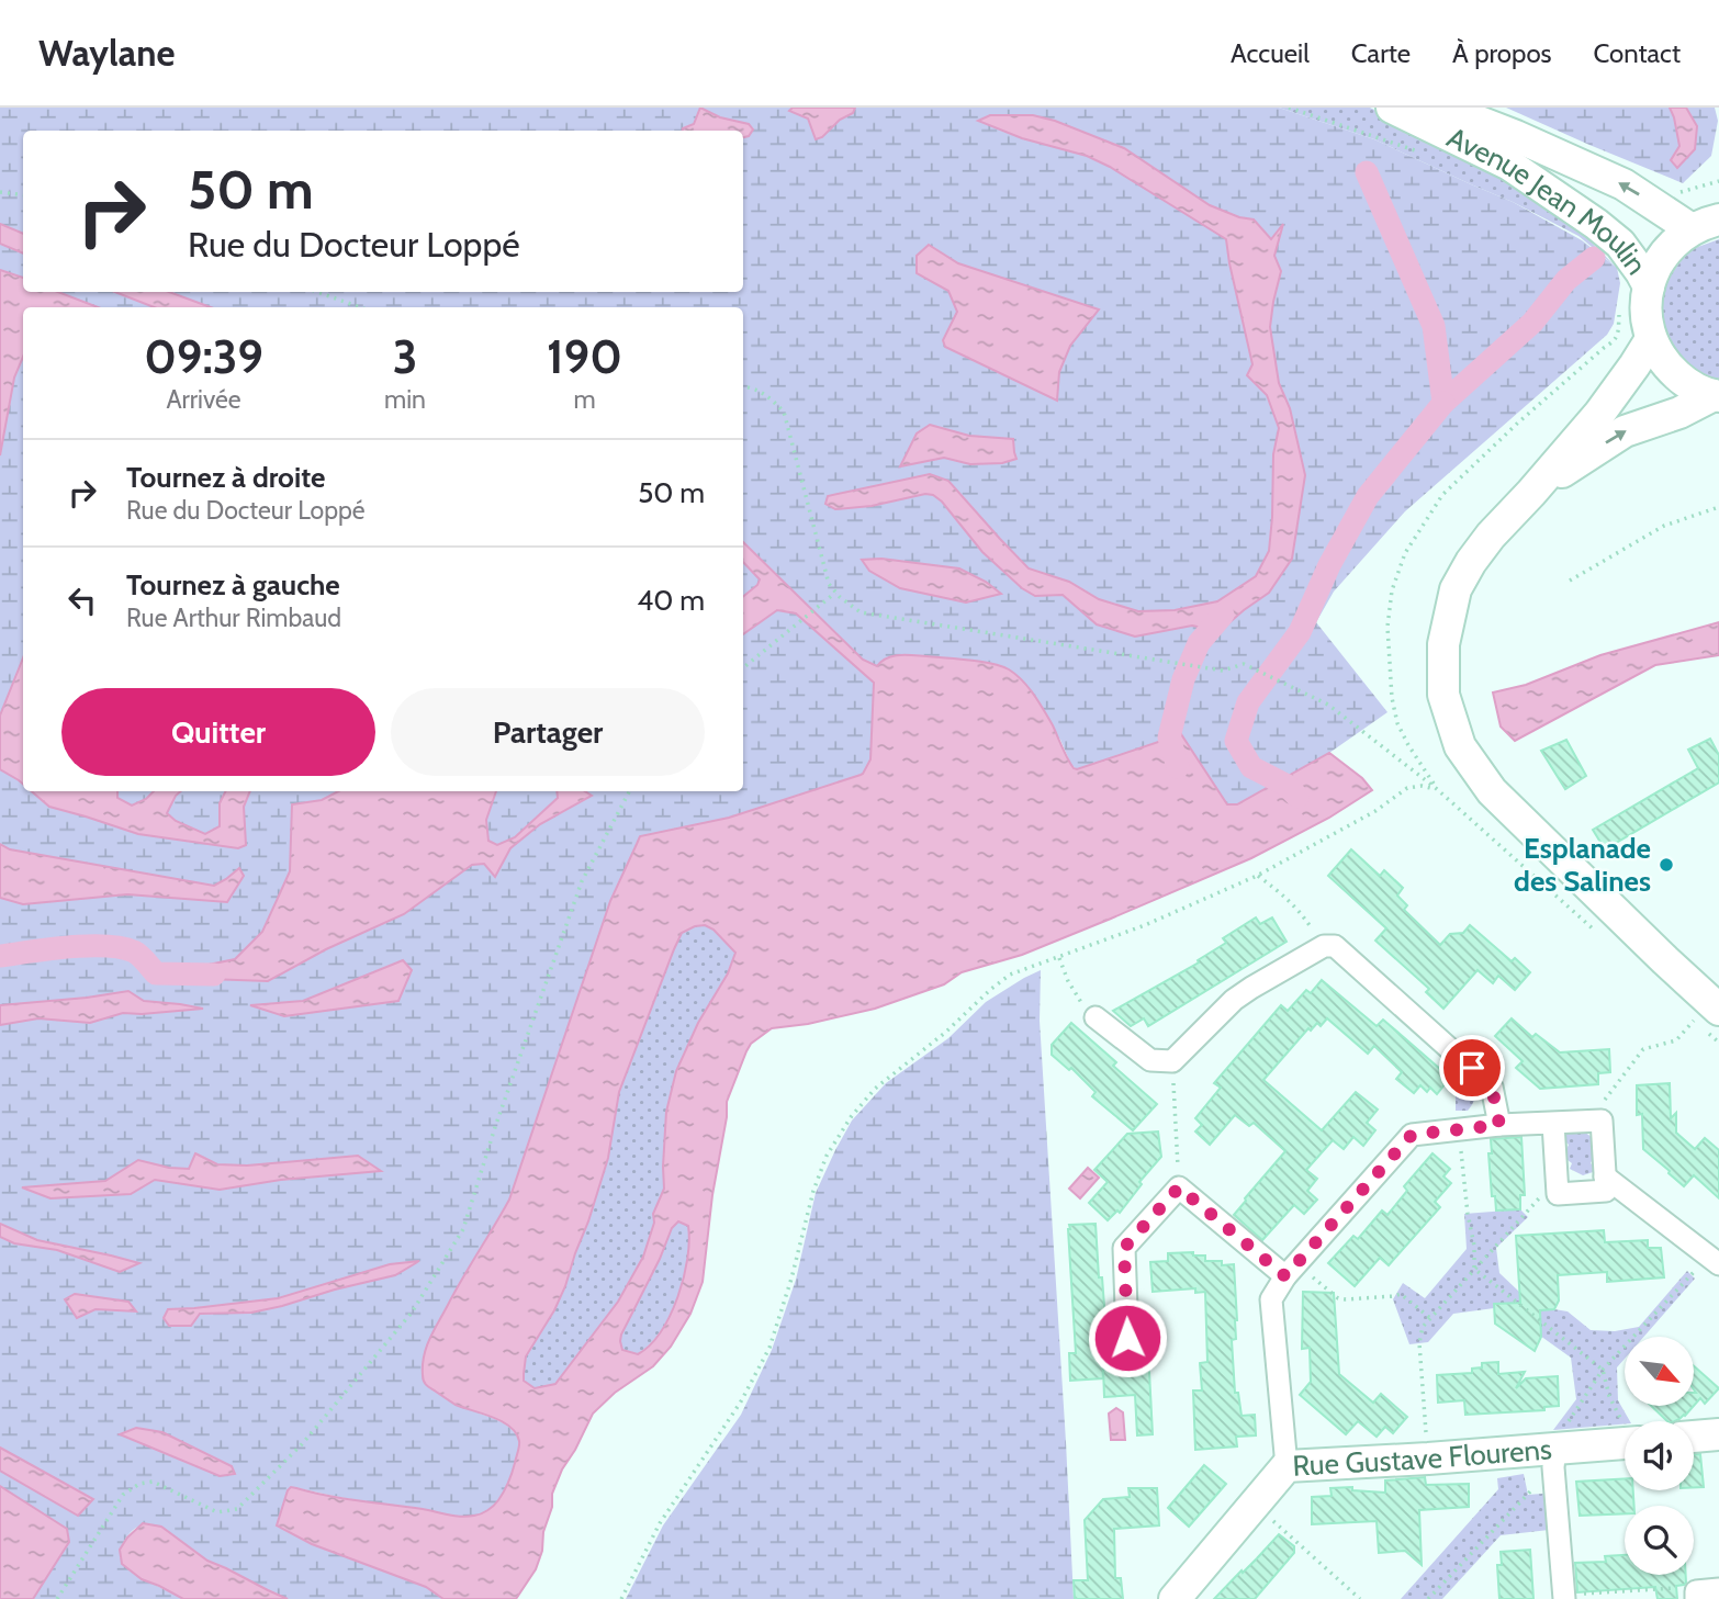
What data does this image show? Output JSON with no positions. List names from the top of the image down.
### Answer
{
  "streets": {
    "main road": ["Avenue Jean Moulin", "Rue Gustave Flourens"]
  },
  "places": ["Esplanade des Salines"],
  "north": "bottom right",
  "page": {
    "header": "Waylane",
    "nav": [
      "Accueil",
      "Carte",
      "À propos",
      "Contact"
    ],
    "turn": ["50 m", "Rue du Docteur Loppé"],
    "eta": [
      "09:39",
      "Arrivée",
      "3",
      "min",
      "190",
      "m"
    ],
    "list": [
      {
        "name": "Tournez à droite",
        "note": "Rue du Docteur Loppé",
        "value": "50 m"
      },
      {
        "name": "Tournez à gauche",
        "note": "Rue Arthur Rimbaud",
        "value": "40 m"
      }
    ],
    "buttons": ["Quitter", "Partager"]
  }
}
